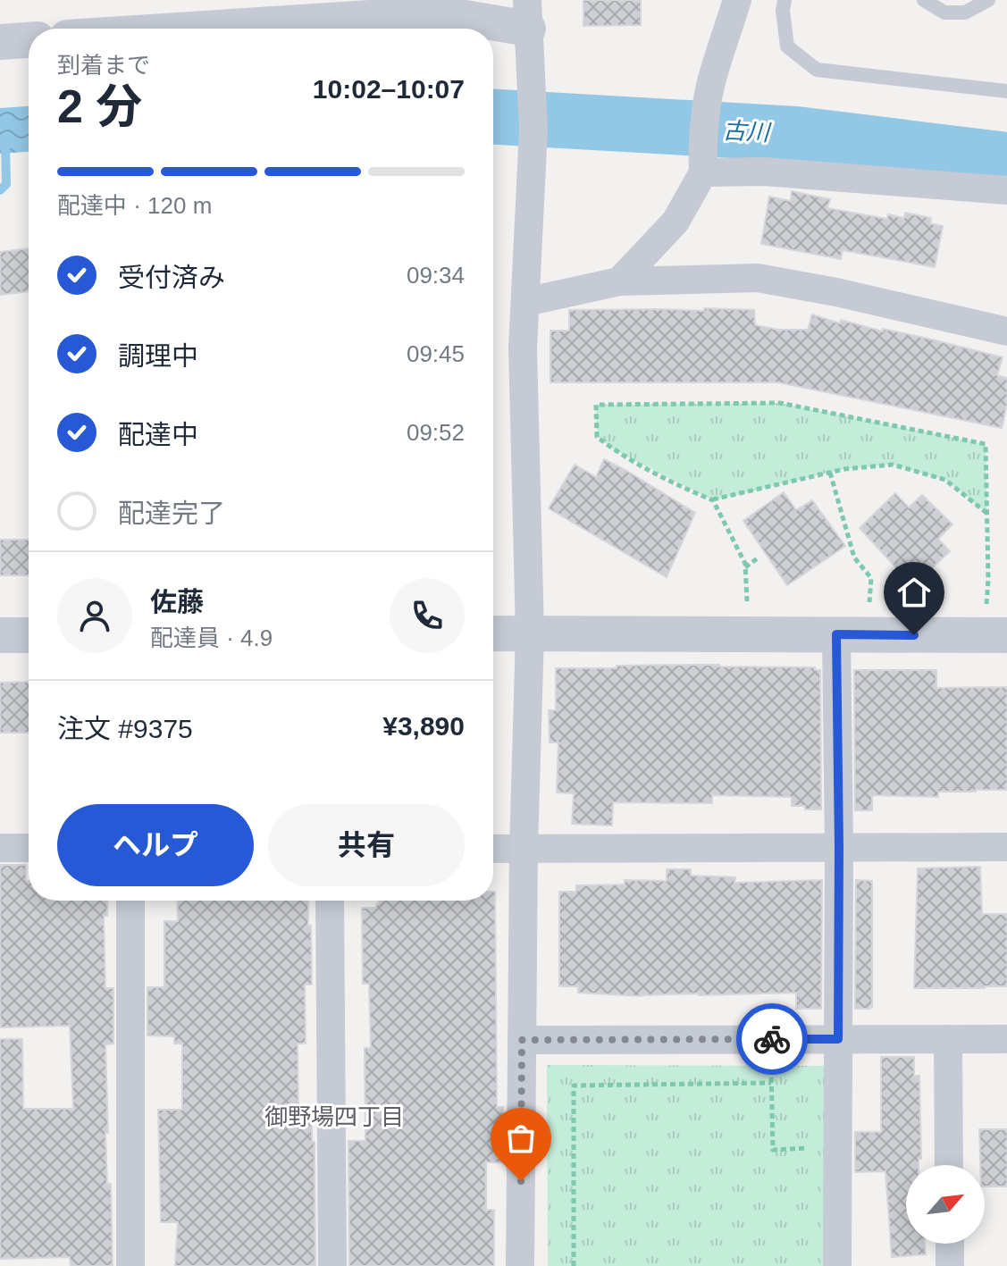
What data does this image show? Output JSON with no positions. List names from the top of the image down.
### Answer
{
  "districts": ["御野場四丁目"],
  "water": ["古川"],
  "north": "top right",
  "page": {
    "heading": ["2 分", "到着まで", "10:02–10:07"],
    "panel": [
      "佐藤",
      "配達員 · 4.9",
      "注文 #9375",
      "¥3,890"
    ],
    "bar": "配達中 · 120 m",
    "list": [
      ["受付済み", "09:34"],
      ["調理中", "09:45"],
      ["配達中", "09:52"],
      "配達完了"
    ],
    "buttons": ["ヘルプ", "共有"]
  }
}
